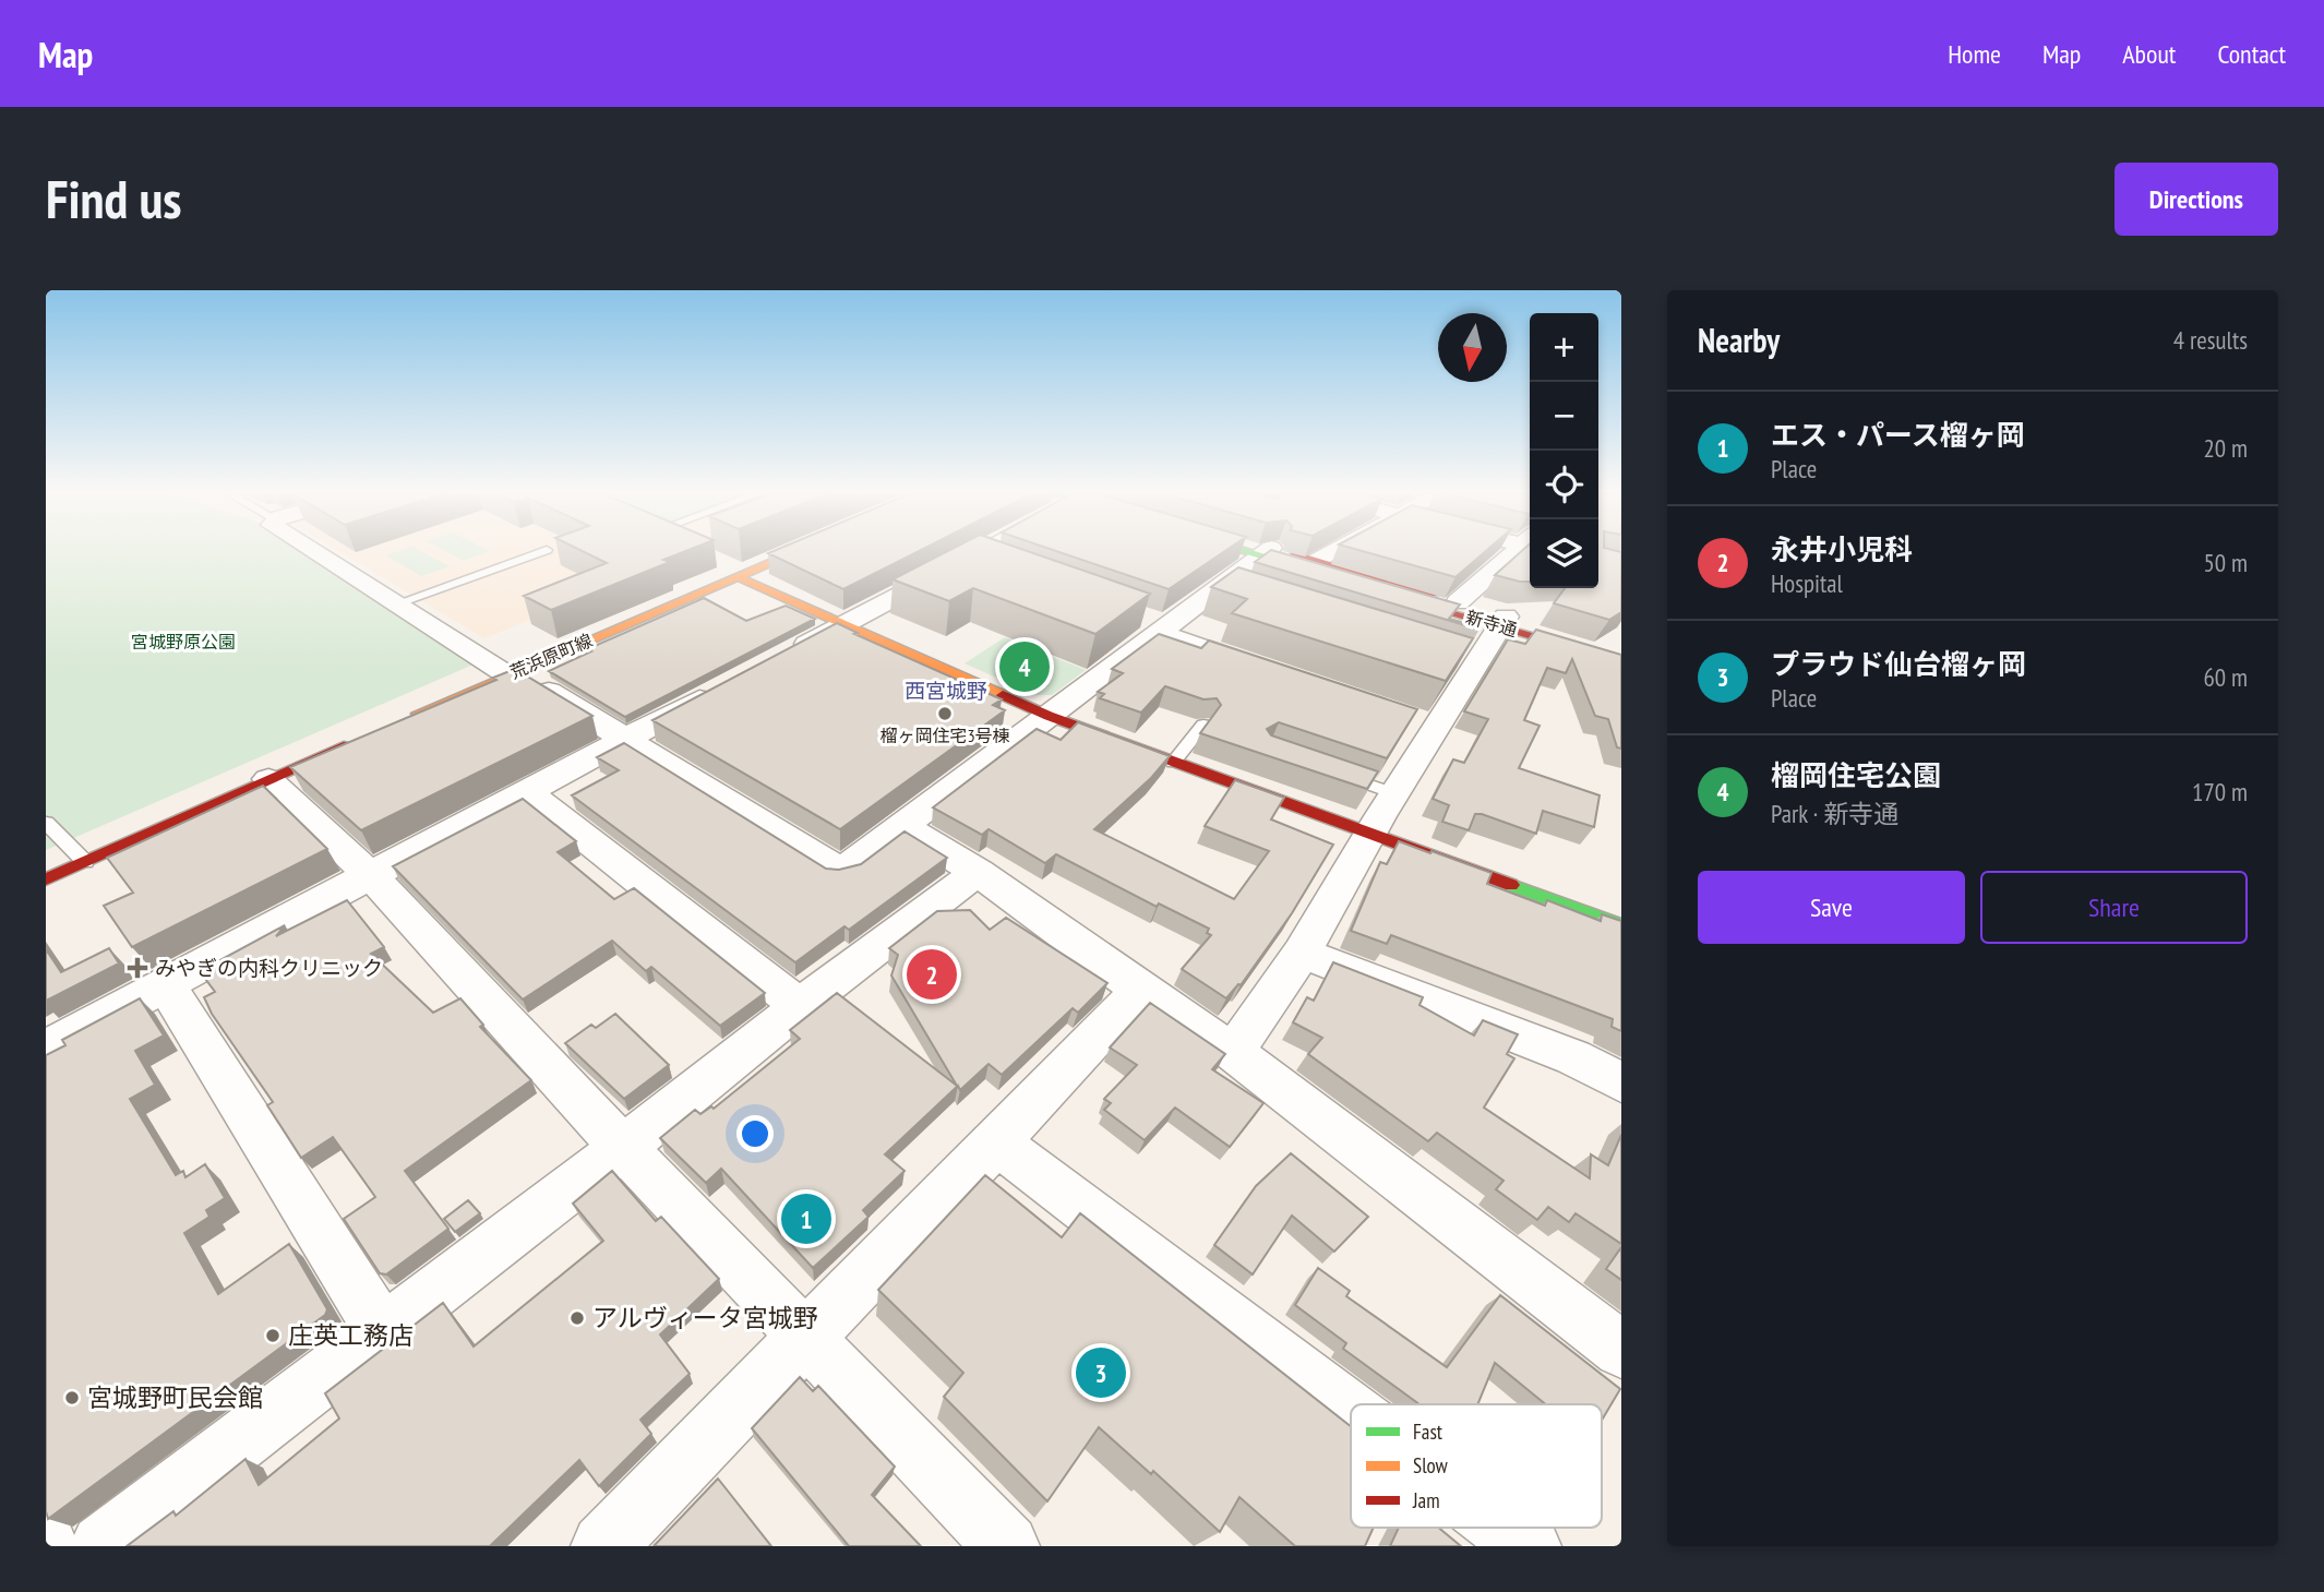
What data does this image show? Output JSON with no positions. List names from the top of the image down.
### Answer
{
  "streets": {
    "street": ["新寺通", "荒浜原町線"]
  },
  "districts": ["西宮城野"],
  "parks": ["宮城野原公園"],
  "places": {
    "other": [
      "榴ヶ岡住宅3号棟",
      "アルヴィータ宮城野",
      "庄英工務店",
      "宮城野町民会館"
    ],
    "health": ["みやぎの内科クリニック"]
  },
  "legend": ["Fast", "Slow", "Jam"],
  "north": "bottom",
  "page": {
    "header": "Map",
    "nav": [
      "Home",
      "Map",
      "About",
      "Contact"
    ],
    "buttons": [
      "Directions",
      ["Save", "Share"]
    ],
    "title": "Find us",
    "heading": ["Nearby", "4 results"],
    "map_buttons": ["+", "−"],
    "list": [
      {
        "mark": "1",
        "name": "エス・パース榴ヶ岡",
        "note": "Place",
        "value": "20 m"
      },
      {
        "mark": "2",
        "name": "永井小児科",
        "note": "Hospital",
        "value": "50 m"
      },
      {
        "mark": "3",
        "name": "プラウド仙台榴ヶ岡",
        "note": "Place",
        "value": "60 m"
      },
      {
        "mark": "4",
        "name": "榴岡住宅公園",
        "note": "Park · 新寺通",
        "value": "170 m"
      }
    ],
    "pins": [
      "4",
      "2",
      "1",
      "3"
    ]
  }
}
